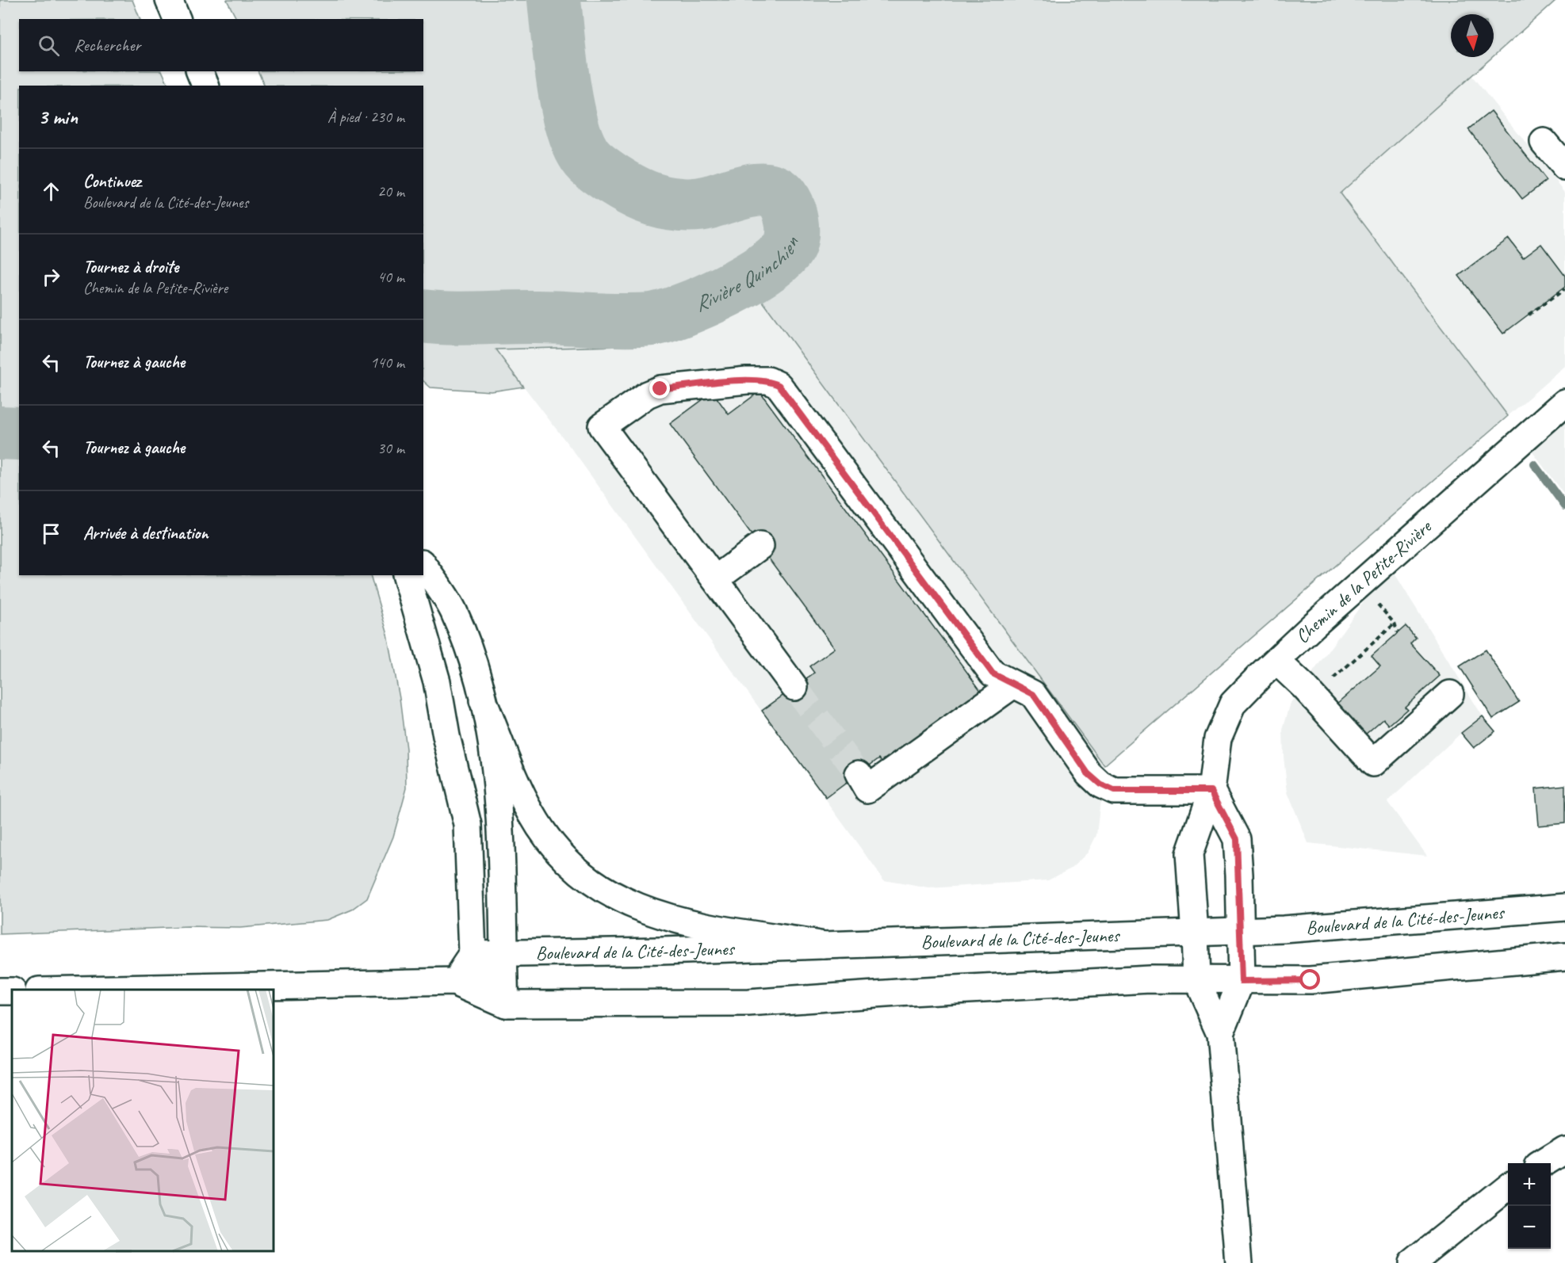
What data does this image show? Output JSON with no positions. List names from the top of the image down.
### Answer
{
  "streets": {
    "main road": ["Chemin de la Petite-Rivière", "Boulevard de la Cité-des-Jeunes"]
  },
  "crossings": [
    ["Chemin de la Petite-Rivière", "Boulevard de la Cité-des-Jeunes"]
  ],
  "water": ["Rivière Quinchien"],
  "north": "bottom",
  "page": {
    "search": "Rechercher",
    "heading": ["3 min", "À pied · 230 m"],
    "list": [
      ["Continuez", "Boulevard de la Cité-des-Jeunes", "20 m"],
      ["Tournez à droite", "Chemin de la Petite-Rivière", "40 m"],
      ["Tournez à gauche", "140 m"],
      ["Tournez à gauche", "30 m"],
      "Arrivée à destination"
    ],
    "map_buttons": ["+", "−"]
  }
}
